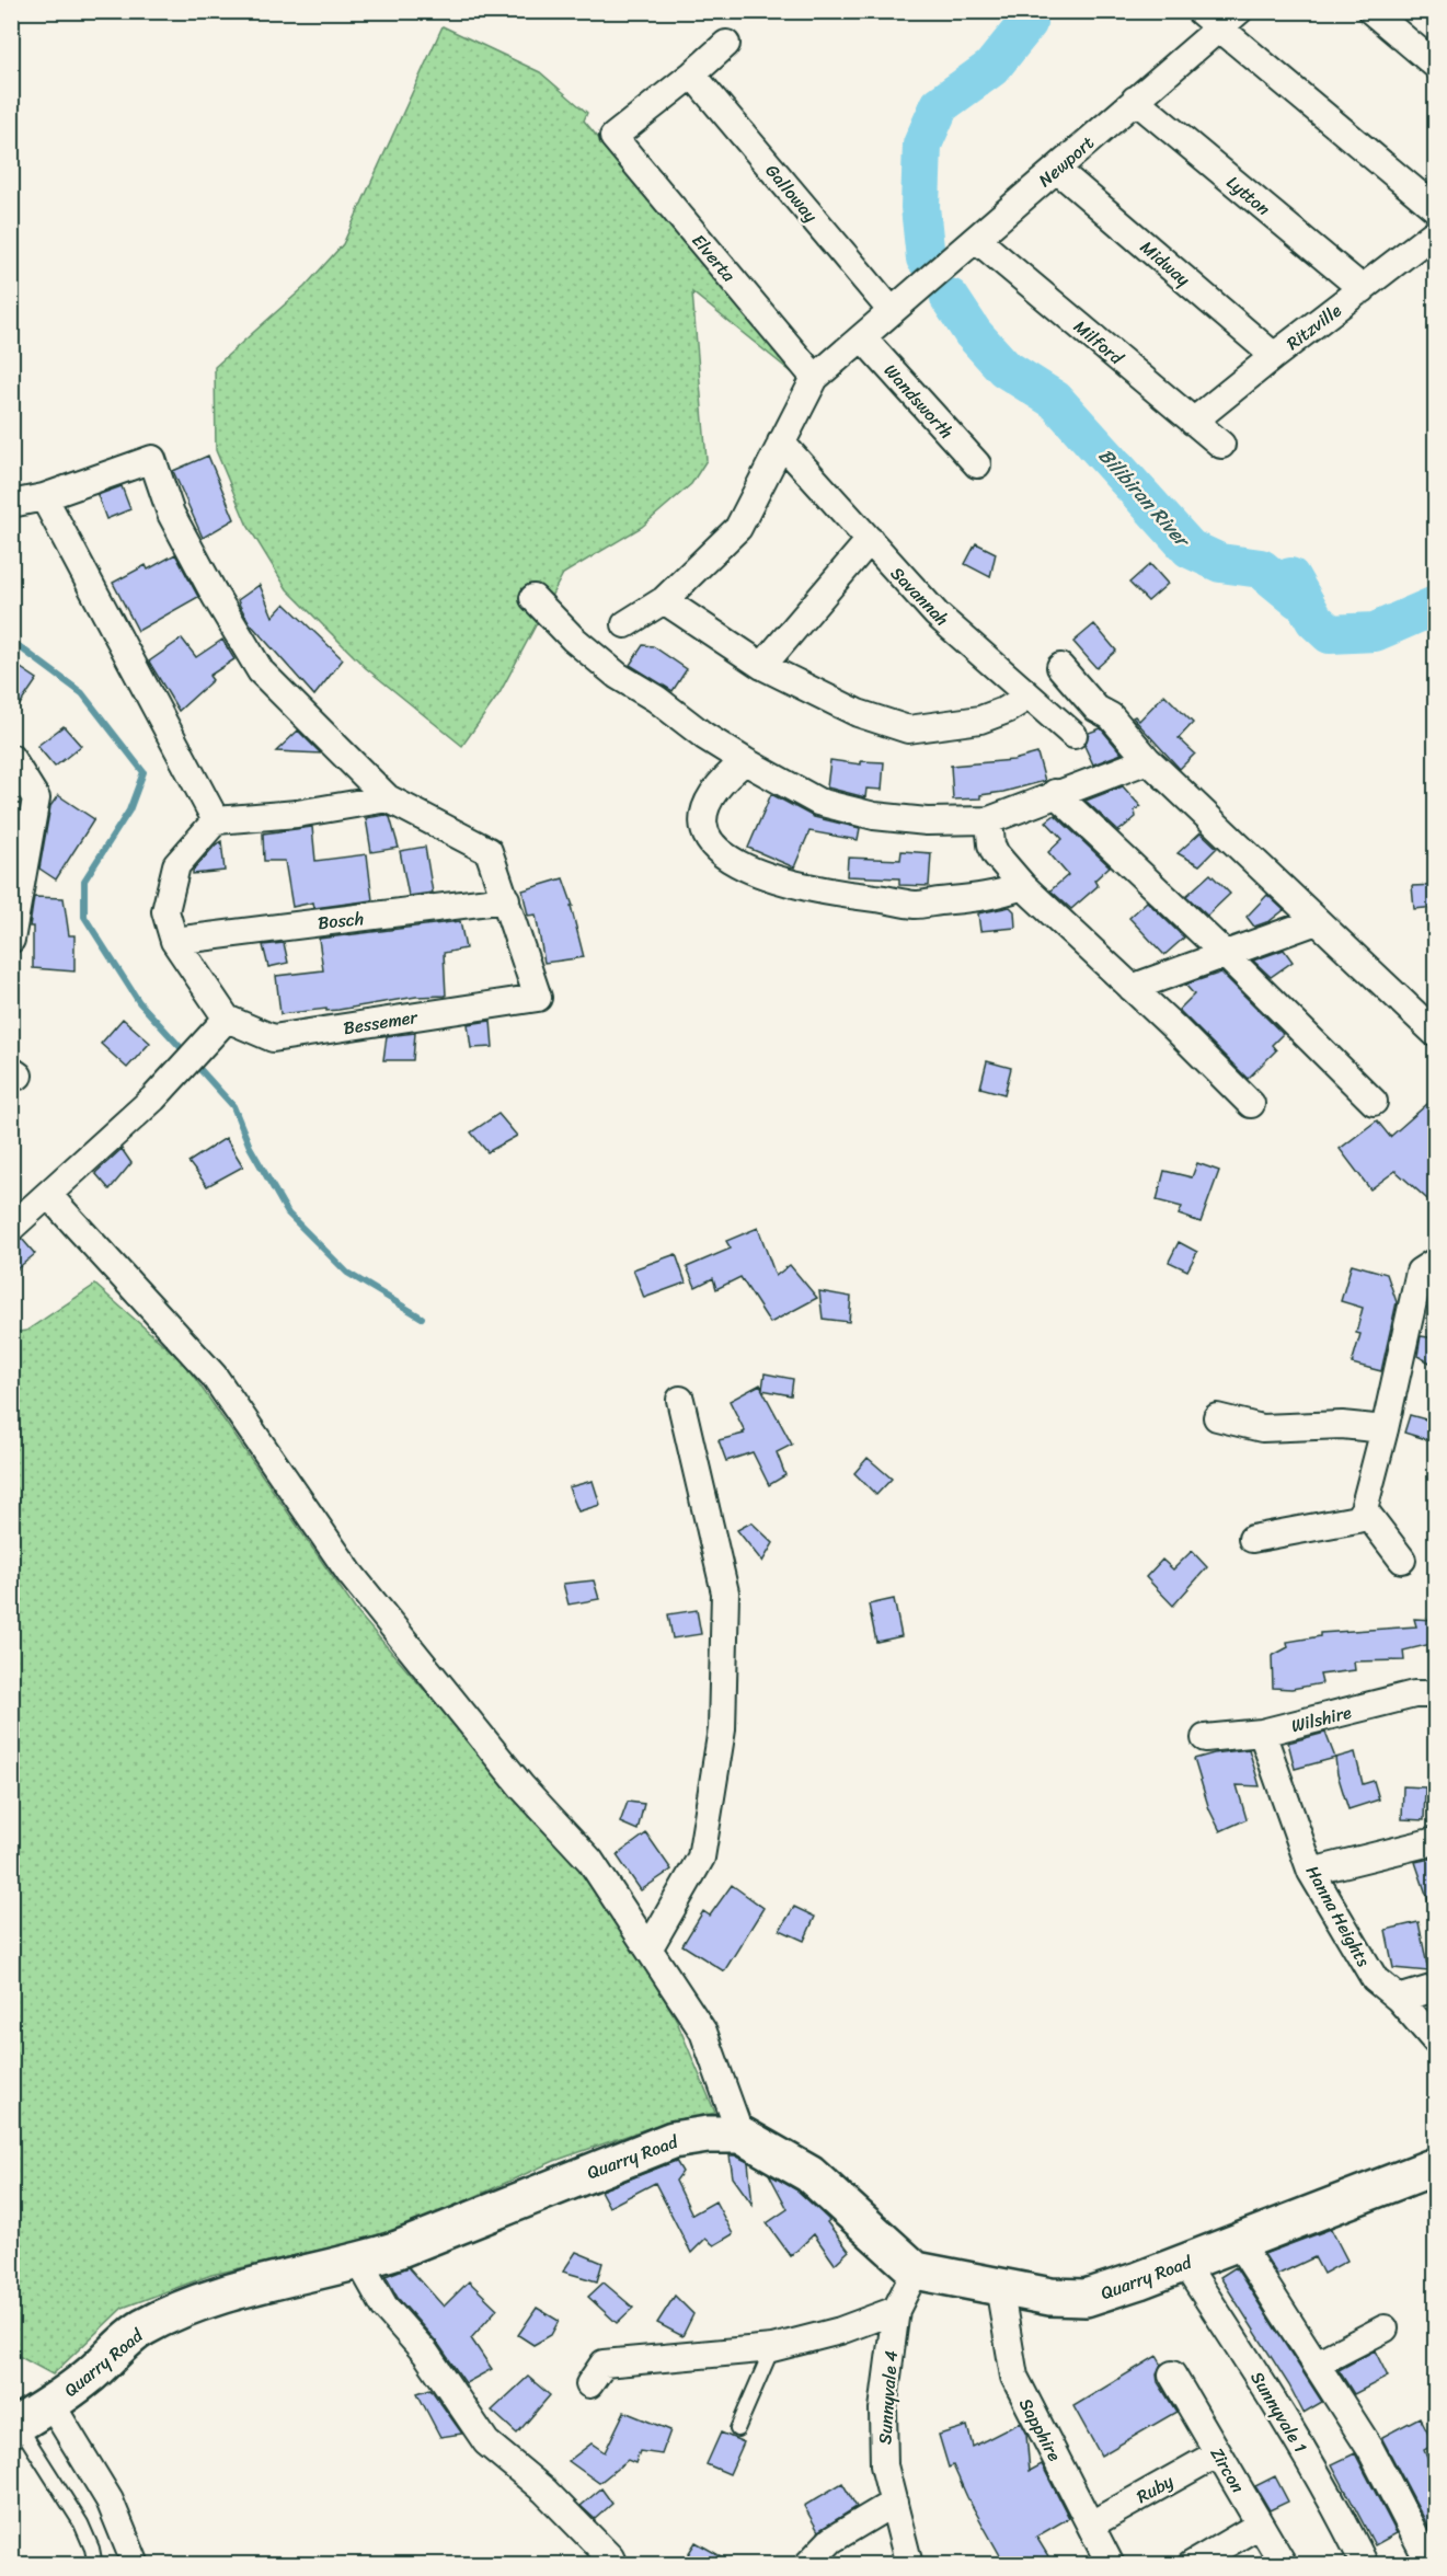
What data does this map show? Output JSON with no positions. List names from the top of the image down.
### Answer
{
  "streets": {
    "street": [
      "Newport",
      "Galloway",
      "Lytton",
      "Elverta",
      "Midway",
      "Ritzville",
      "Milford",
      "Wandsworth",
      "Savannah",
      "Bosch",
      "Bessemer",
      "Wilshire",
      "Hanna Heights",
      "Quarry Road",
      "Sunnyvale 4",
      "Sunnyvale 1",
      "Sapphire",
      "Zircon",
      "Ruby"
    ]
  },
  "crossings": [
    ["Newport", "Galloway"],
    ["Newport", "Lytton"],
    ["Newport", "Elverta"],
    ["Newport", "Midway"],
    ["Newport", "Milford"],
    ["Newport", "Wandsworth"],
    ["Galloway", "Elverta"],
    ["Lytton", "Ritzville"],
    ["Midway", "Ritzville"],
    ["Ritzville", "Milford"],
    ["Bosch", "Bessemer"],
    ["Wilshire", "Hanna Heights"],
    ["Quarry Road", "Sunnyvale 4"],
    ["Quarry Road", "Sunnyvale 1"],
    ["Quarry Road", "Sapphire"],
    ["Sapphire", "Ruby"],
    ["Zircon", "Ruby"]
  ],
  "water": ["Bilibiran River"]
}
